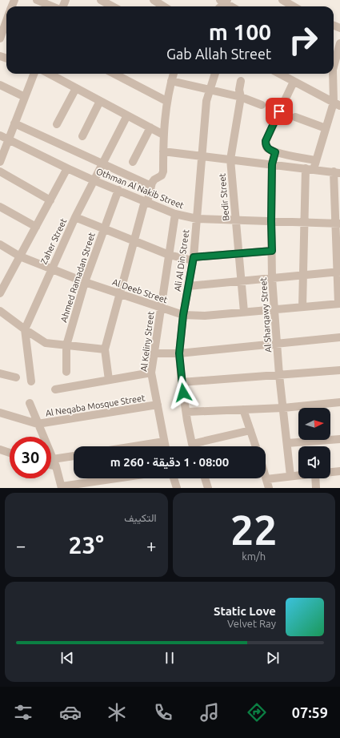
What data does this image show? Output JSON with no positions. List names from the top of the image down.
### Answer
{
  "streets": {
    "street": [
      "Othman Al Nakib Street",
      "Bedir Street",
      "Zaher Street",
      "Ali Al Din Street",
      "Ahmed Ramadan Street",
      "Al Deeb Street",
      "Al Sharqawy Street",
      "Al Keliny Street",
      "Al Neqaba Mosque Street"
    ]
  },
  "crossings": [
    ["Othman Al Nakib Street", "Bedir Street"],
    ["Othman Al Nakib Street", "Zaher Street"],
    ["Othman Al Nakib Street", "Ali Al Din Street"],
    ["Othman Al Nakib Street", "Ahmed Ramadan Street"],
    ["Othman Al Nakib Street", "Al Sharqawy Street"],
    ["Othman Al Nakib Street", "Al Keliny Street"],
    ["Bedir Street", "Al Deeb Street"],
    ["Zaher Street", "Al Deeb Street"],
    ["Ali Al Din Street", "Al Deeb Street"],
    ["Ahmed Ramadan Street", "Al Deeb Street"],
    ["Al Deeb Street", "Al Sharqawy Street"],
    ["Al Deeb Street", "Al Keliny Street"],
    ["Al Keliny Street", "Al Neqaba Mosque Street"]
  ],
  "north": "right",
  "page": {
    "turn": ["100 m", "Gab Allah Street"],
    "limit": "30",
    "trip": "08:00 · 1 دقيقة · 260 m",
    "tile": [
      ["22", "km/h"],
      "التكييف"
    ],
    "heat": ["−", "23°", "+"],
    "song": ["Static Love", "Velvet Ray"],
    "tabs": "07:59"
  }
}
